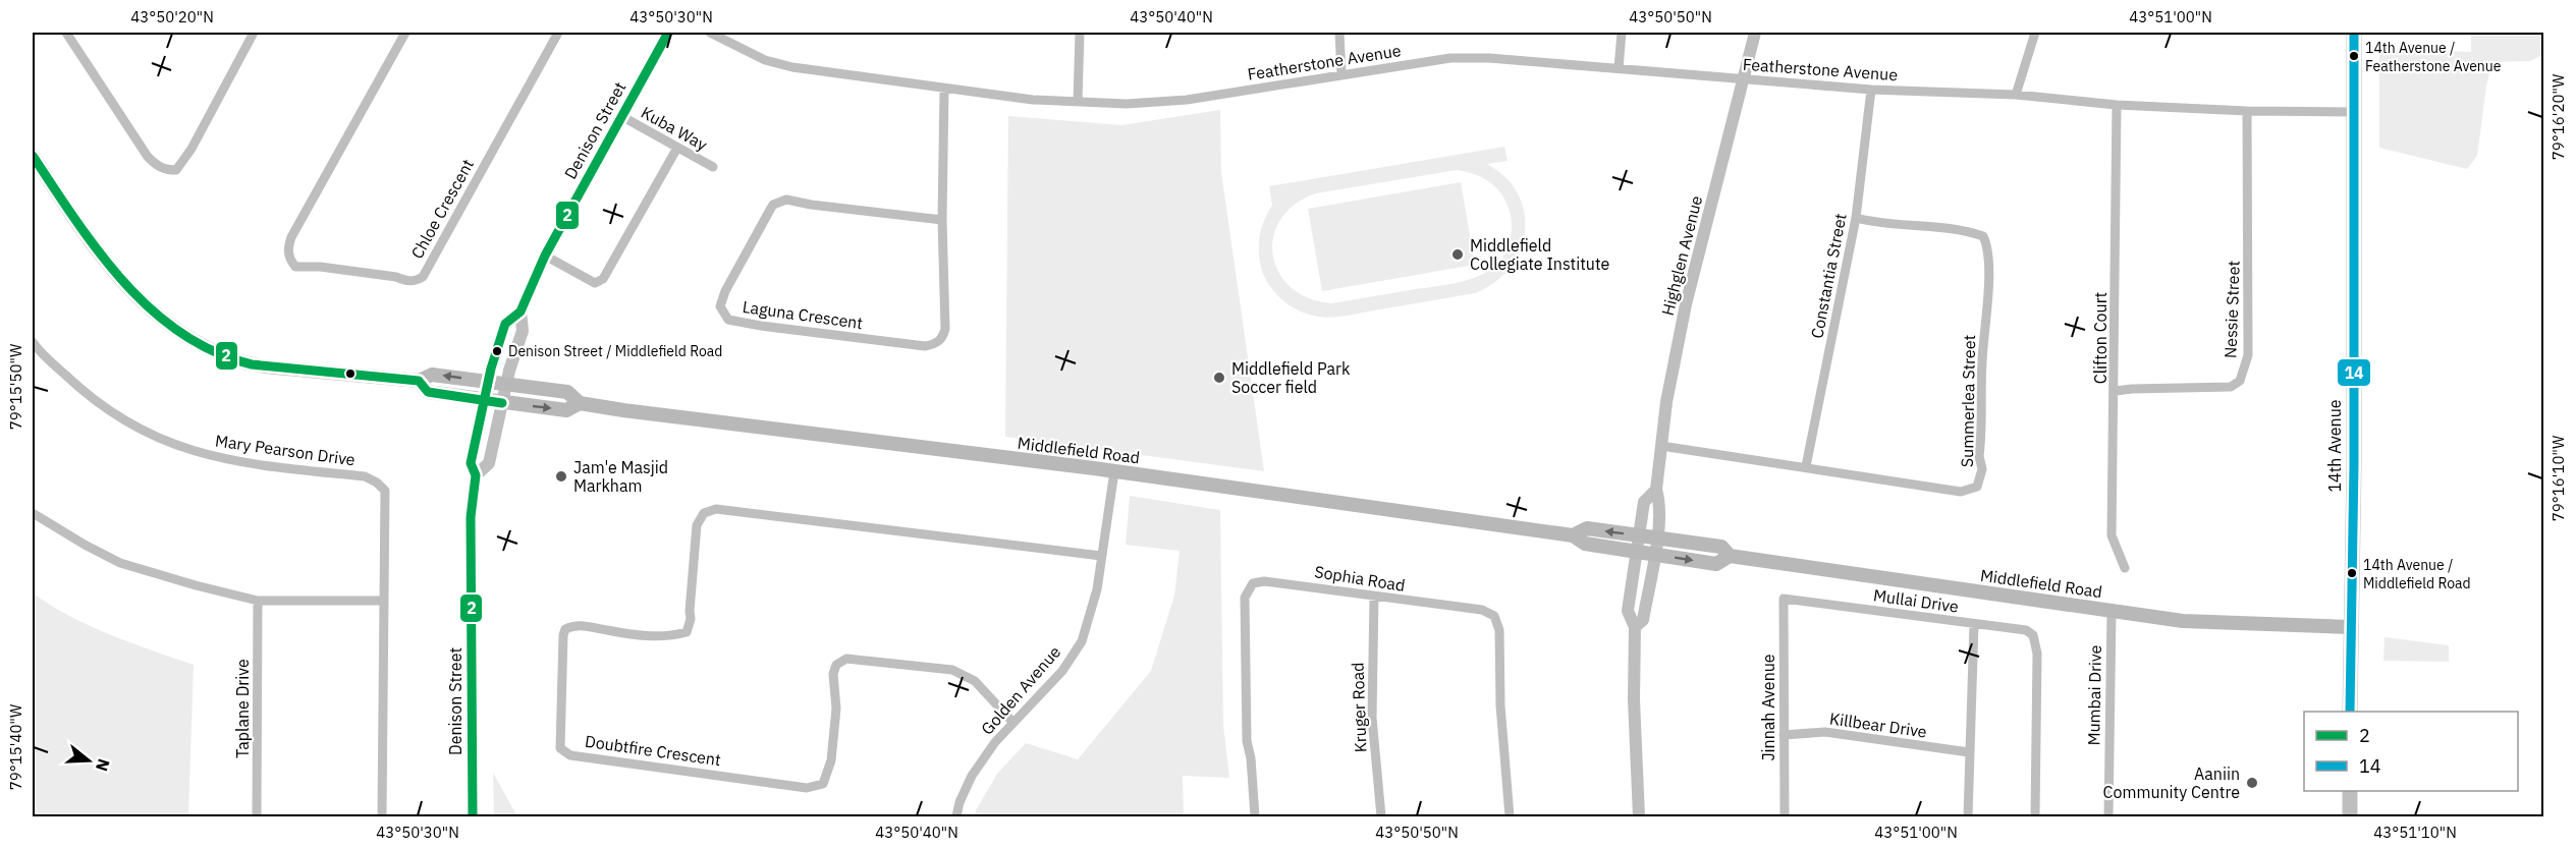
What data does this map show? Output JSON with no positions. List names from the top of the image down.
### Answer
{
  "streets": {
    "main road": ["14th Avenue", "Middlefield Road"],
    "street": [
      "Featherstone Avenue",
      "Kuba Way",
      "Denison Street",
      "Chloe Crescent",
      "Highglen Avenue",
      "Constantia Street",
      "Nessie Street",
      "Laguna Crescent",
      "Clifton Court",
      "Summerlea Street",
      "Mary Pearson Drive",
      "Sophia Road",
      "Mullai Drive",
      "Golden Avenue",
      "Mumbai Drive",
      "Kruger Road",
      "Jinnah Avenue",
      "Taplane Drive",
      "Killbear Drive",
      "Doubtfire Crescent"
    ]
  },
  "crossings": [
    ["Featherstone Avenue", "Highglen Avenue"],
    ["Featherstone Avenue", "Constantia Street"],
    ["Featherstone Avenue", "Nessie Street"],
    ["Featherstone Avenue", "Laguna Crescent"],
    ["Featherstone Avenue", "Clifton Court"],
    ["Featherstone Avenue", "14th Avenue"],
    ["Kuba Way", "Denison Street"],
    ["Denison Street", "Middlefield Road"],
    ["Highglen Avenue", "Summerlea Street"],
    ["Highglen Avenue", "Middlefield Road"],
    ["Constantia Street", "Summerlea Street"],
    ["Nessie Street", "Clifton Court"],
    ["14th Avenue", "Middlefield Road"],
    ["Middlefield Road", "Golden Avenue"],
    ["Middlefield Road", "Mumbai Drive"],
    ["Sophia Road", "Kruger Road"],
    ["Mullai Drive", "Jinnah Avenue"],
    ["Golden Avenue", "Doubtfire Crescent"],
    ["Jinnah Avenue", "Killbear Drive"]
  ],
  "places": [
    "14th Avenue / Featherstone Avenue",
    "Middlefield Collegiate Institute",
    "Denison Street / Middlefield Road",
    "Middlefield Park Soccer field",
    "Jam'e Masjid Markham",
    "14th Avenue / Middlefield Road",
    "Aaniin Community Centre"
  ],
  "lines": ["transit line 2", "transit line 14"],
  "legend": ["2", "14"],
  "north": "right",
  "coordinates": [
    "43°50'20\"N",
    "43°50'30\"N",
    "43°50'40\"N",
    "43°50'50\"N",
    "43°51'00\"N",
    "79°16'20\"W",
    "79°15'50\"W",
    "79°16'10\"W",
    "79°15'40\"W",
    "43°51'10\"N"
  ]
}
